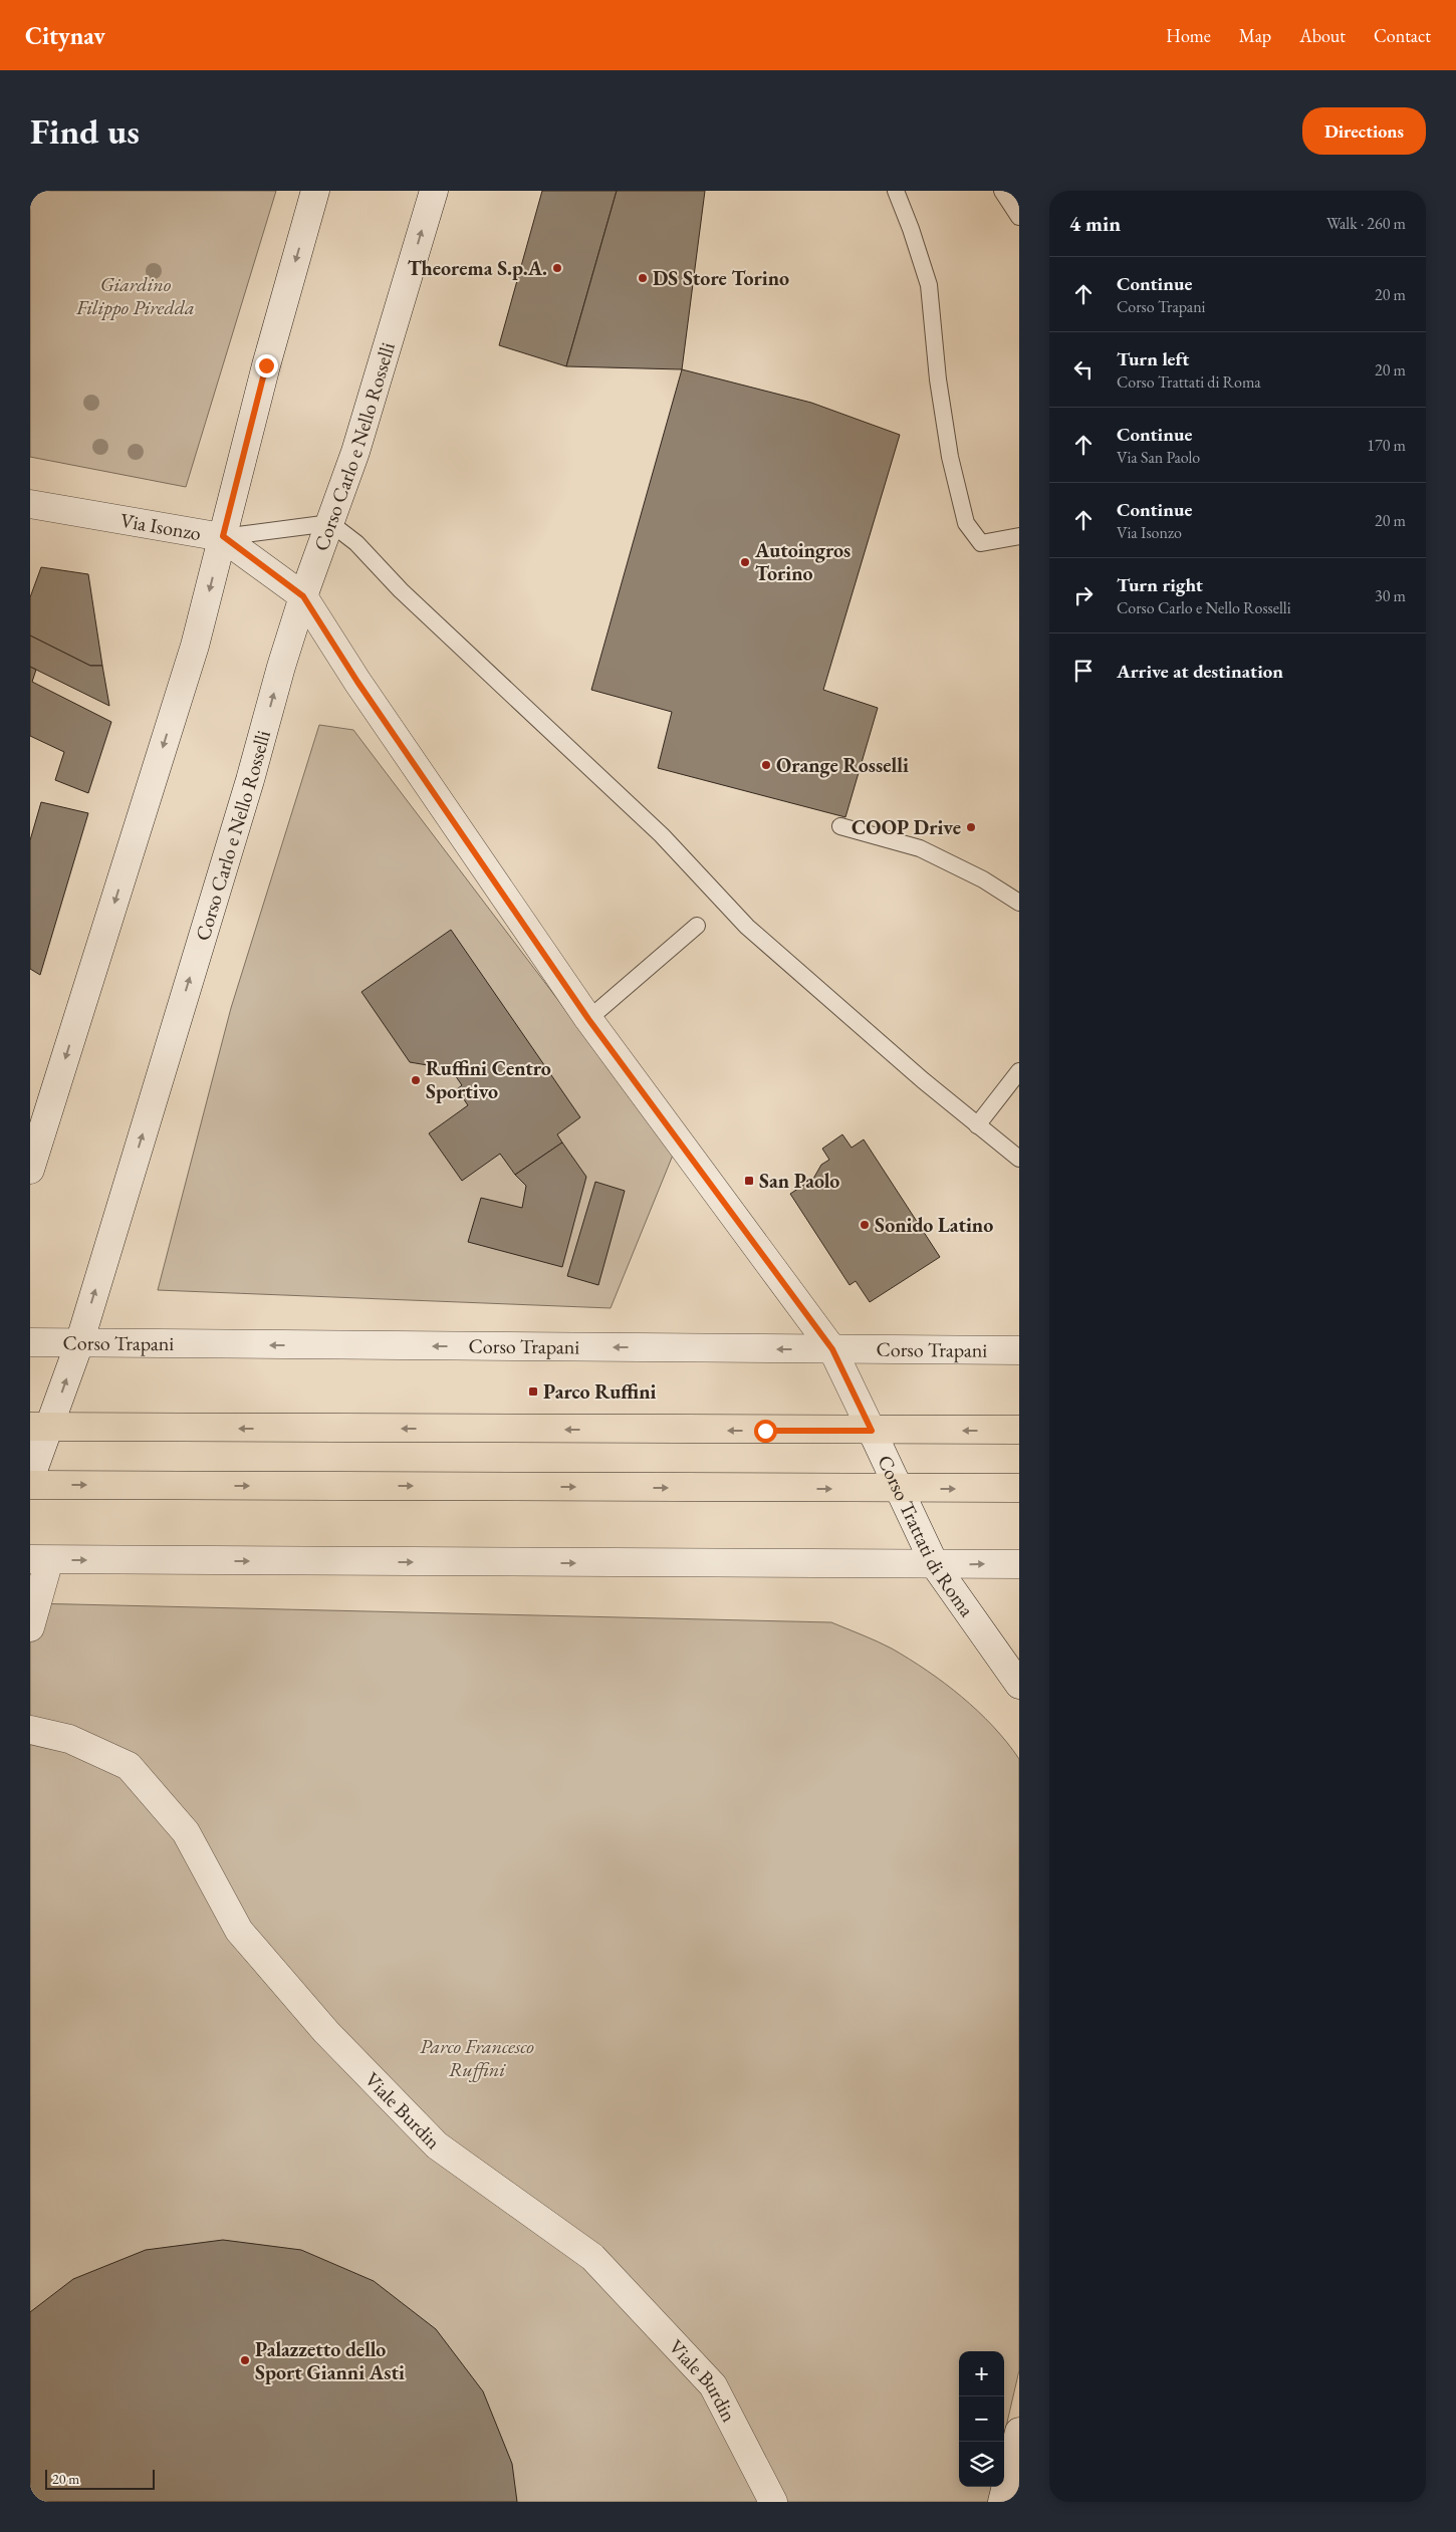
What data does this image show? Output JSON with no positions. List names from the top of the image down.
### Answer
{
  "streets": {
    "street": [
      "Corso Carlo e Nello Rosselli",
      "Via Isonzo",
      "Corso Trapani",
      "Corso Trattati di Roma",
      "Viale Burdin"
    ]
  },
  "crossings": [
    ["Corso Carlo e Nello Rosselli", "Via Isonzo"],
    ["Corso Carlo e Nello Rosselli", "Corso Trapani"],
    ["Corso Carlo e Nello Rosselli", "Corso Trattati di Roma"],
    ["Via Isonzo", "Corso Trattati di Roma"],
    ["Corso Trapani", "Corso Trattati di Roma"]
  ],
  "parks": ["Giardino Filippo Piredda", "Parco Francesco Ruffini"],
  "places": {
    "other": [
      "Theorema S.p.A.",
      "DS Store Torino",
      "Autoingros Torino",
      "Orange Rosselli",
      "COOP Drive",
      "Ruffini Centro Sportivo",
      "Sonido Latino",
      "Palazzetto dello Sport Gianni Asti"
    ],
    "transit": ["San Paolo", "Parco Ruffini"]
  },
  "scale_bar": "20 m",
  "page": {
    "header": "Citynav",
    "nav": [
      "Home",
      "Map",
      "About",
      "Contact"
    ],
    "buttons": "Directions",
    "title": "Find us",
    "heading": ["4 min", "Walk · 260 m"],
    "list": [
      ["Continue", "Corso Trapani", "20 m"],
      ["Turn left", "Corso Trattati di Roma", "20 m"],
      ["Continue", "Via San Paolo", "170 m"],
      ["Continue", "Via Isonzo", "20 m"],
      ["Turn right", "Corso Carlo e Nello Rosselli", "30 m"],
      "Arrive at destination"
    ],
    "map_buttons": ["+", "−"],
    "scale": "20 m"
  }
}
